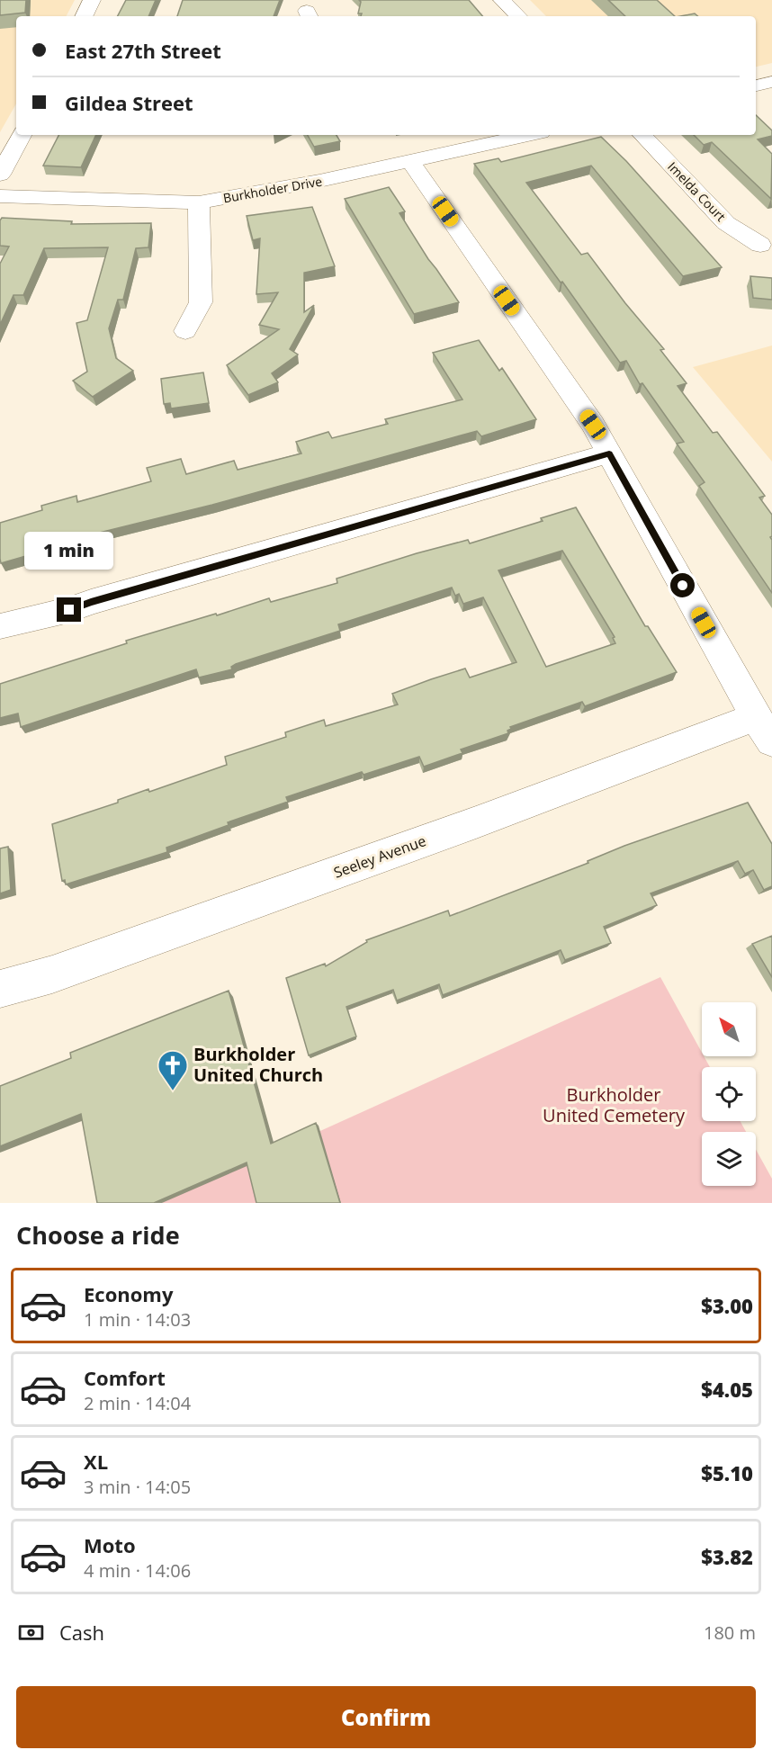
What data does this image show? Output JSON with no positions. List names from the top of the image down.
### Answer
{
  "streets": {
    "street": ["Burkholder Drive", "Imelda Court", "Seeley Avenue"]
  },
  "parks": ["Burkholder United Cemetery"],
  "places": {
    "church": ["Burkholder United Church"]
  },
  "north": "top left",
  "page": {
    "banner": ["East 27th Street", "Gildea Street"],
    "bubble": "1 min",
    "heading": "Choose a ride",
    "list": [
      {
        "name": "Economy",
        "note": "1 min · 14:03",
        "value": "$3.00"
      },
      {
        "name": "Comfort",
        "note": "2 min · 14:04",
        "value": "$4.05"
      },
      {
        "name": "XL",
        "note": "3 min · 14:05",
        "value": "$5.10"
      },
      {
        "name": "Moto",
        "note": "4 min · 14:06",
        "value": "$3.82"
      }
    ],
    "pay": ["Cash", "180 m"],
    "buttons": "Confirm"
  }
}
